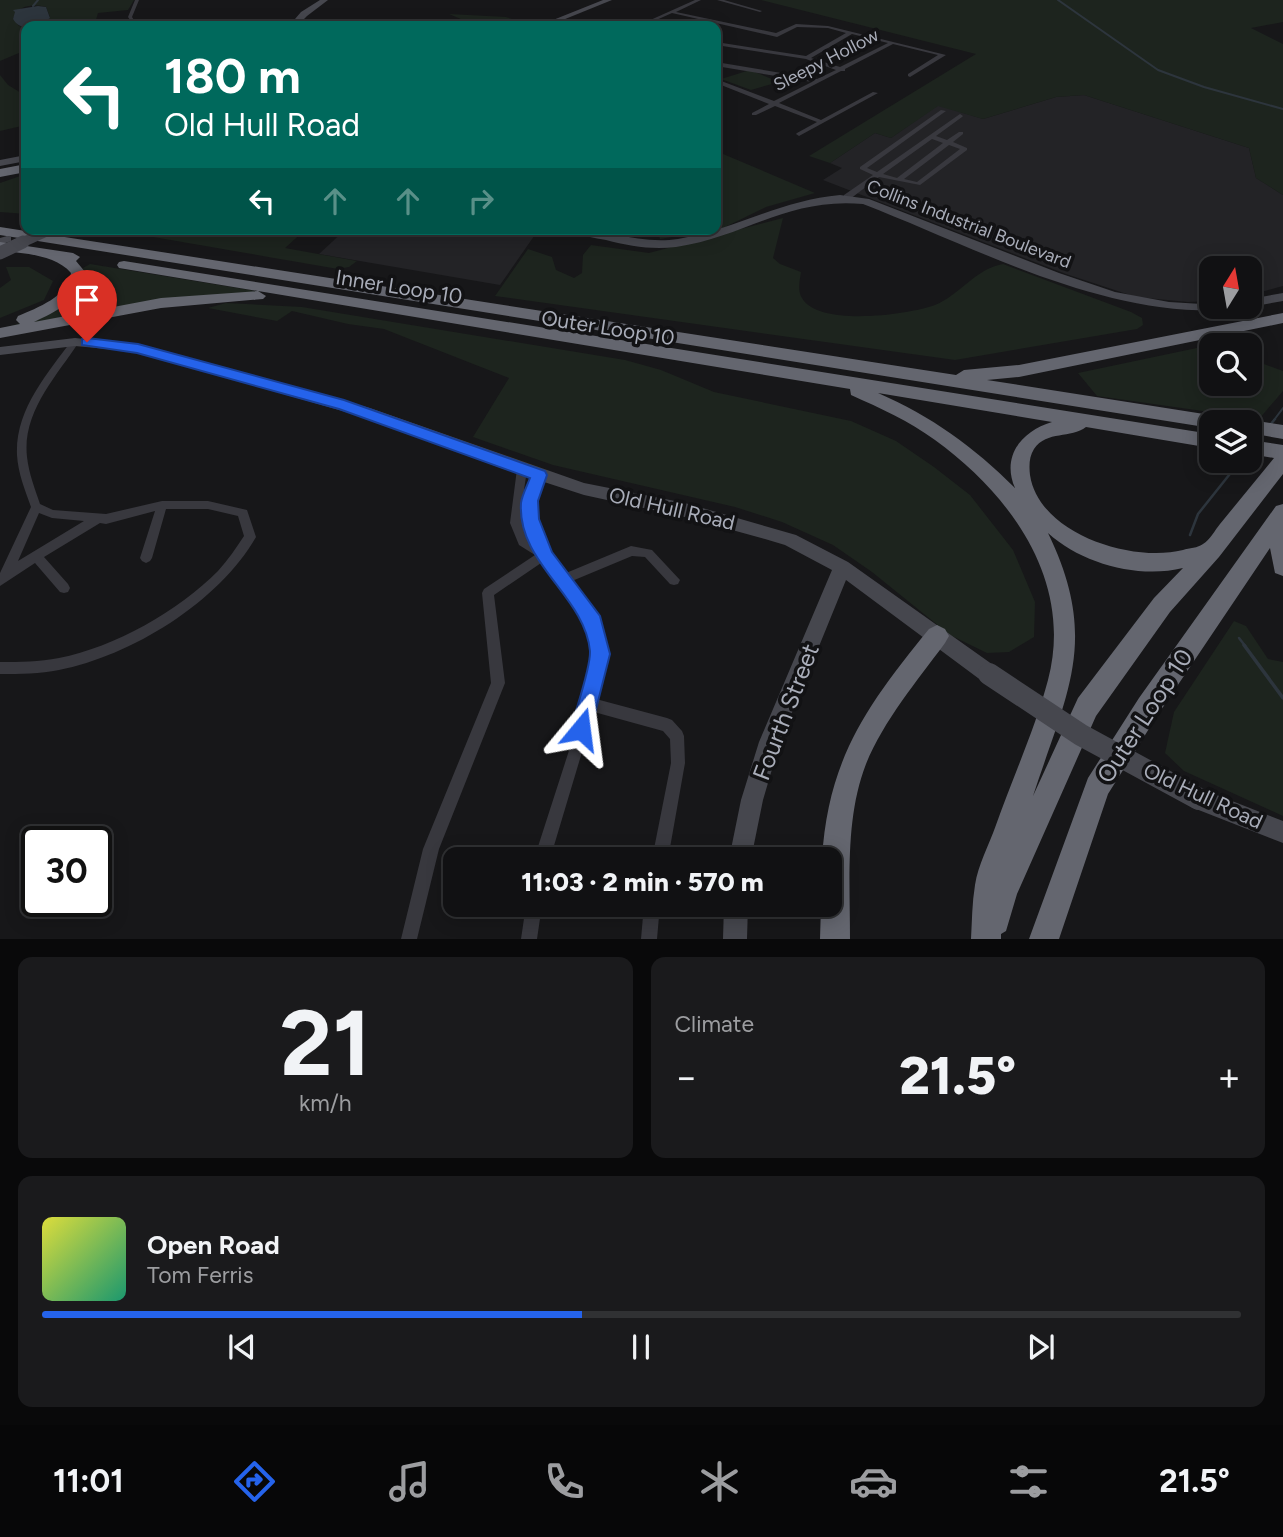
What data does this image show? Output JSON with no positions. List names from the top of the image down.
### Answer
{
  "streets": {
    "highway": ["Inner Loop 10", "Outer Loop 10"],
    "main road": ["Collins Industrial Boulevard", "Old Hull Road", "Fourth Street"],
    "street": ["Sleepy Hollow"]
  },
  "crossings": [
    ["Inner Loop 10", "Outer Loop 10"],
    ["Old Hull Road", "Fourth Street"]
  ],
  "north": "top",
  "page": {
    "turn": ["180 m", "Old Hull Road"],
    "limit": "30",
    "trip": "11:03 · 2 min · 570 m",
    "tile": [
      ["21", "km/h"],
      "Climate"
    ],
    "heat": ["−", "21.5°", "+"],
    "song": ["Open Road", "Tom Ferris"],
    "tabs": ["11:01", "21.5°"]
  }
}
